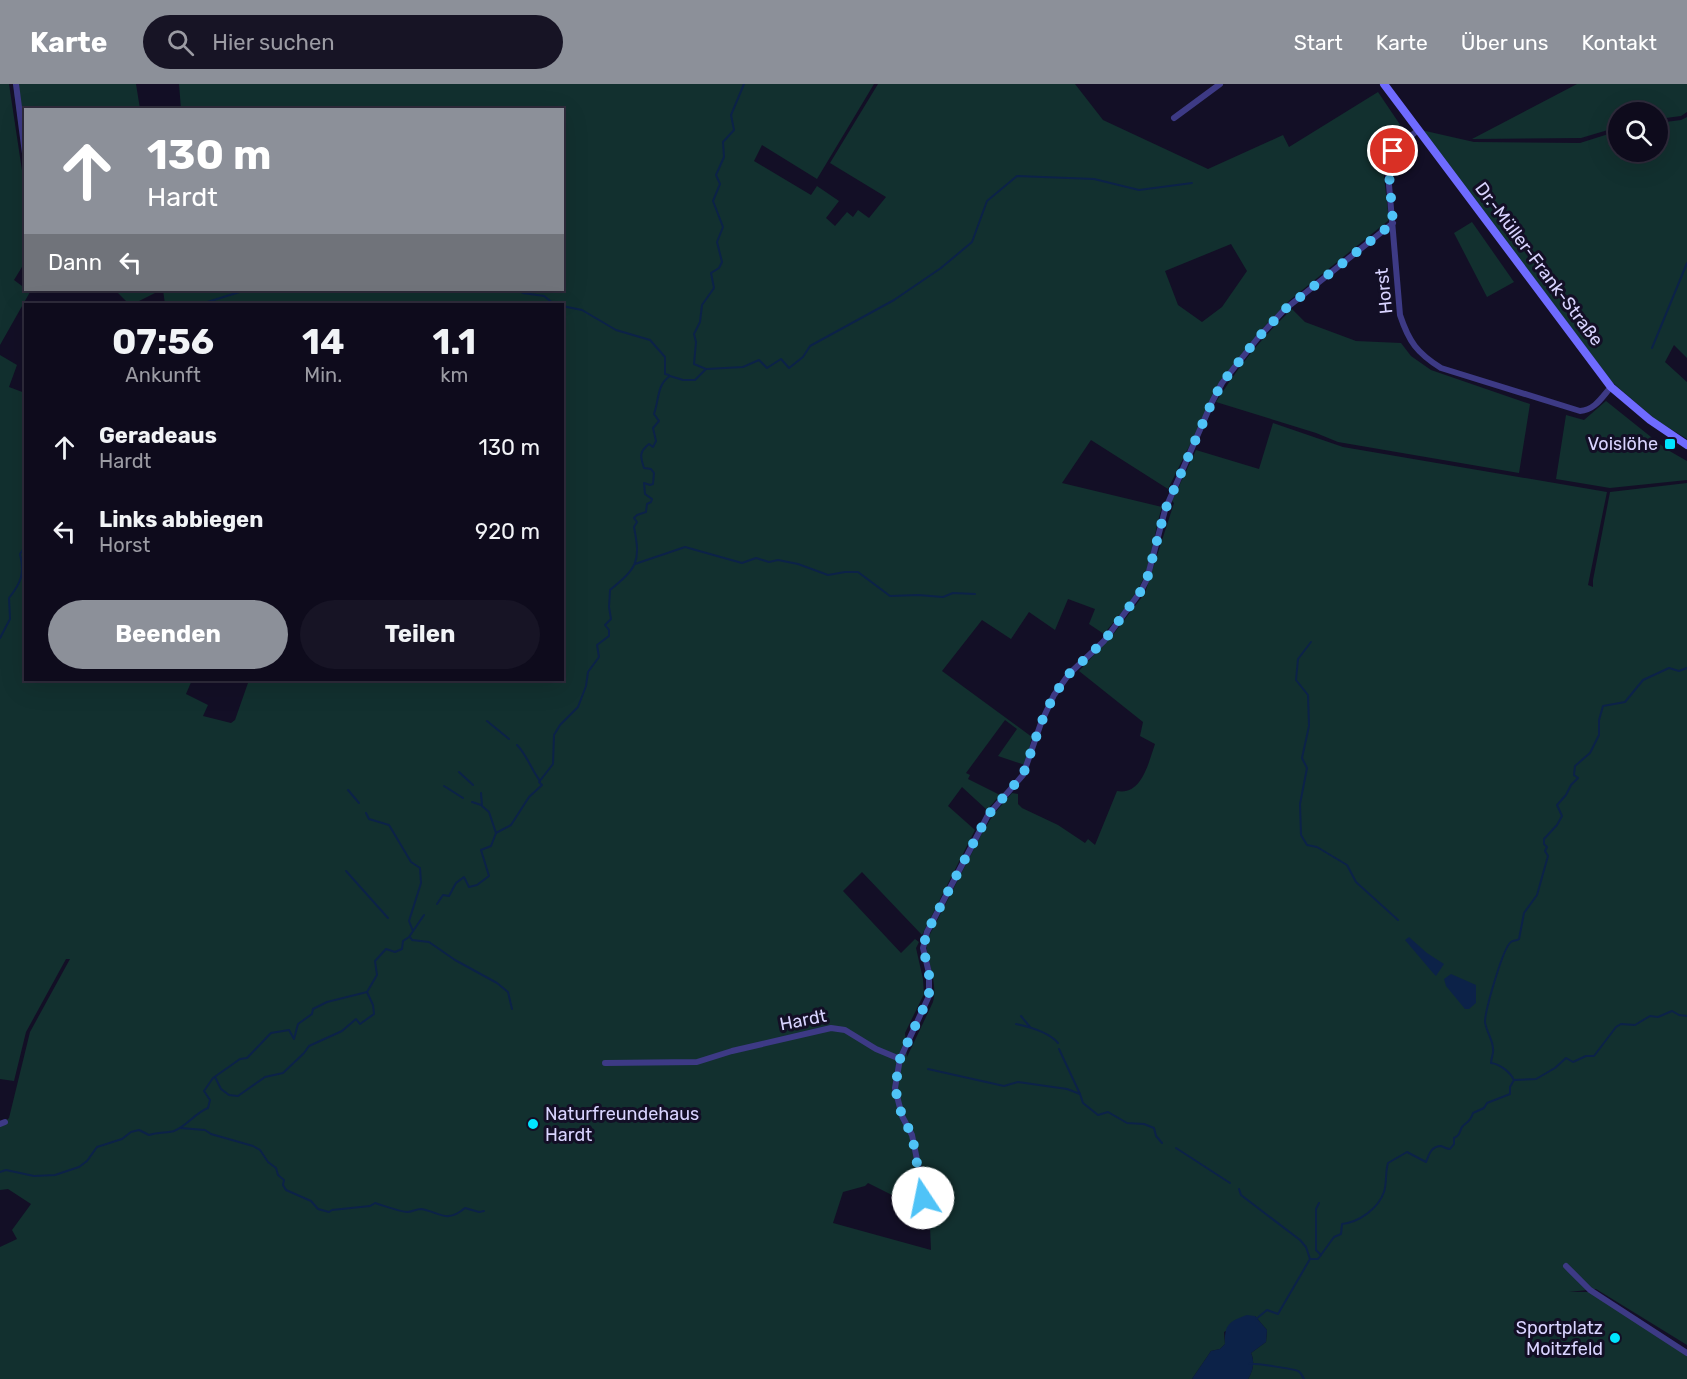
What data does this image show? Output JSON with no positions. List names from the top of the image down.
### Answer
{
  "streets": {
    "main road": ["Dr.-Müller-Frank-Straße"],
    "street": ["Horst", "Hardt"]
  },
  "crossings": [
    ["Dr.-Müller-Frank-Straße", "Horst"]
  ],
  "places": {
    "transit": ["Voislöhe"],
    "other": ["Naturfreundehaus Hardt", "Sportplatz Moitzfeld"]
  },
  "page": {
    "header": "Karte",
    "search": "Hier suchen",
    "nav": [
      "Start",
      "Karte",
      "Über uns",
      "Kontakt"
    ],
    "turn": ["130 m", "Hardt"],
    "then": "Dann",
    "eta": [
      "07:56",
      "Ankunft",
      "14",
      "Min.",
      "1.1",
      "km"
    ],
    "list": [
      {
        "name": "Geradeaus",
        "note": "Hardt",
        "value": "130 m"
      },
      {
        "name": "Links abbiegen",
        "note": "Horst",
        "value": "920 m"
      }
    ],
    "buttons": ["Beenden", "Teilen"]
  }
}
